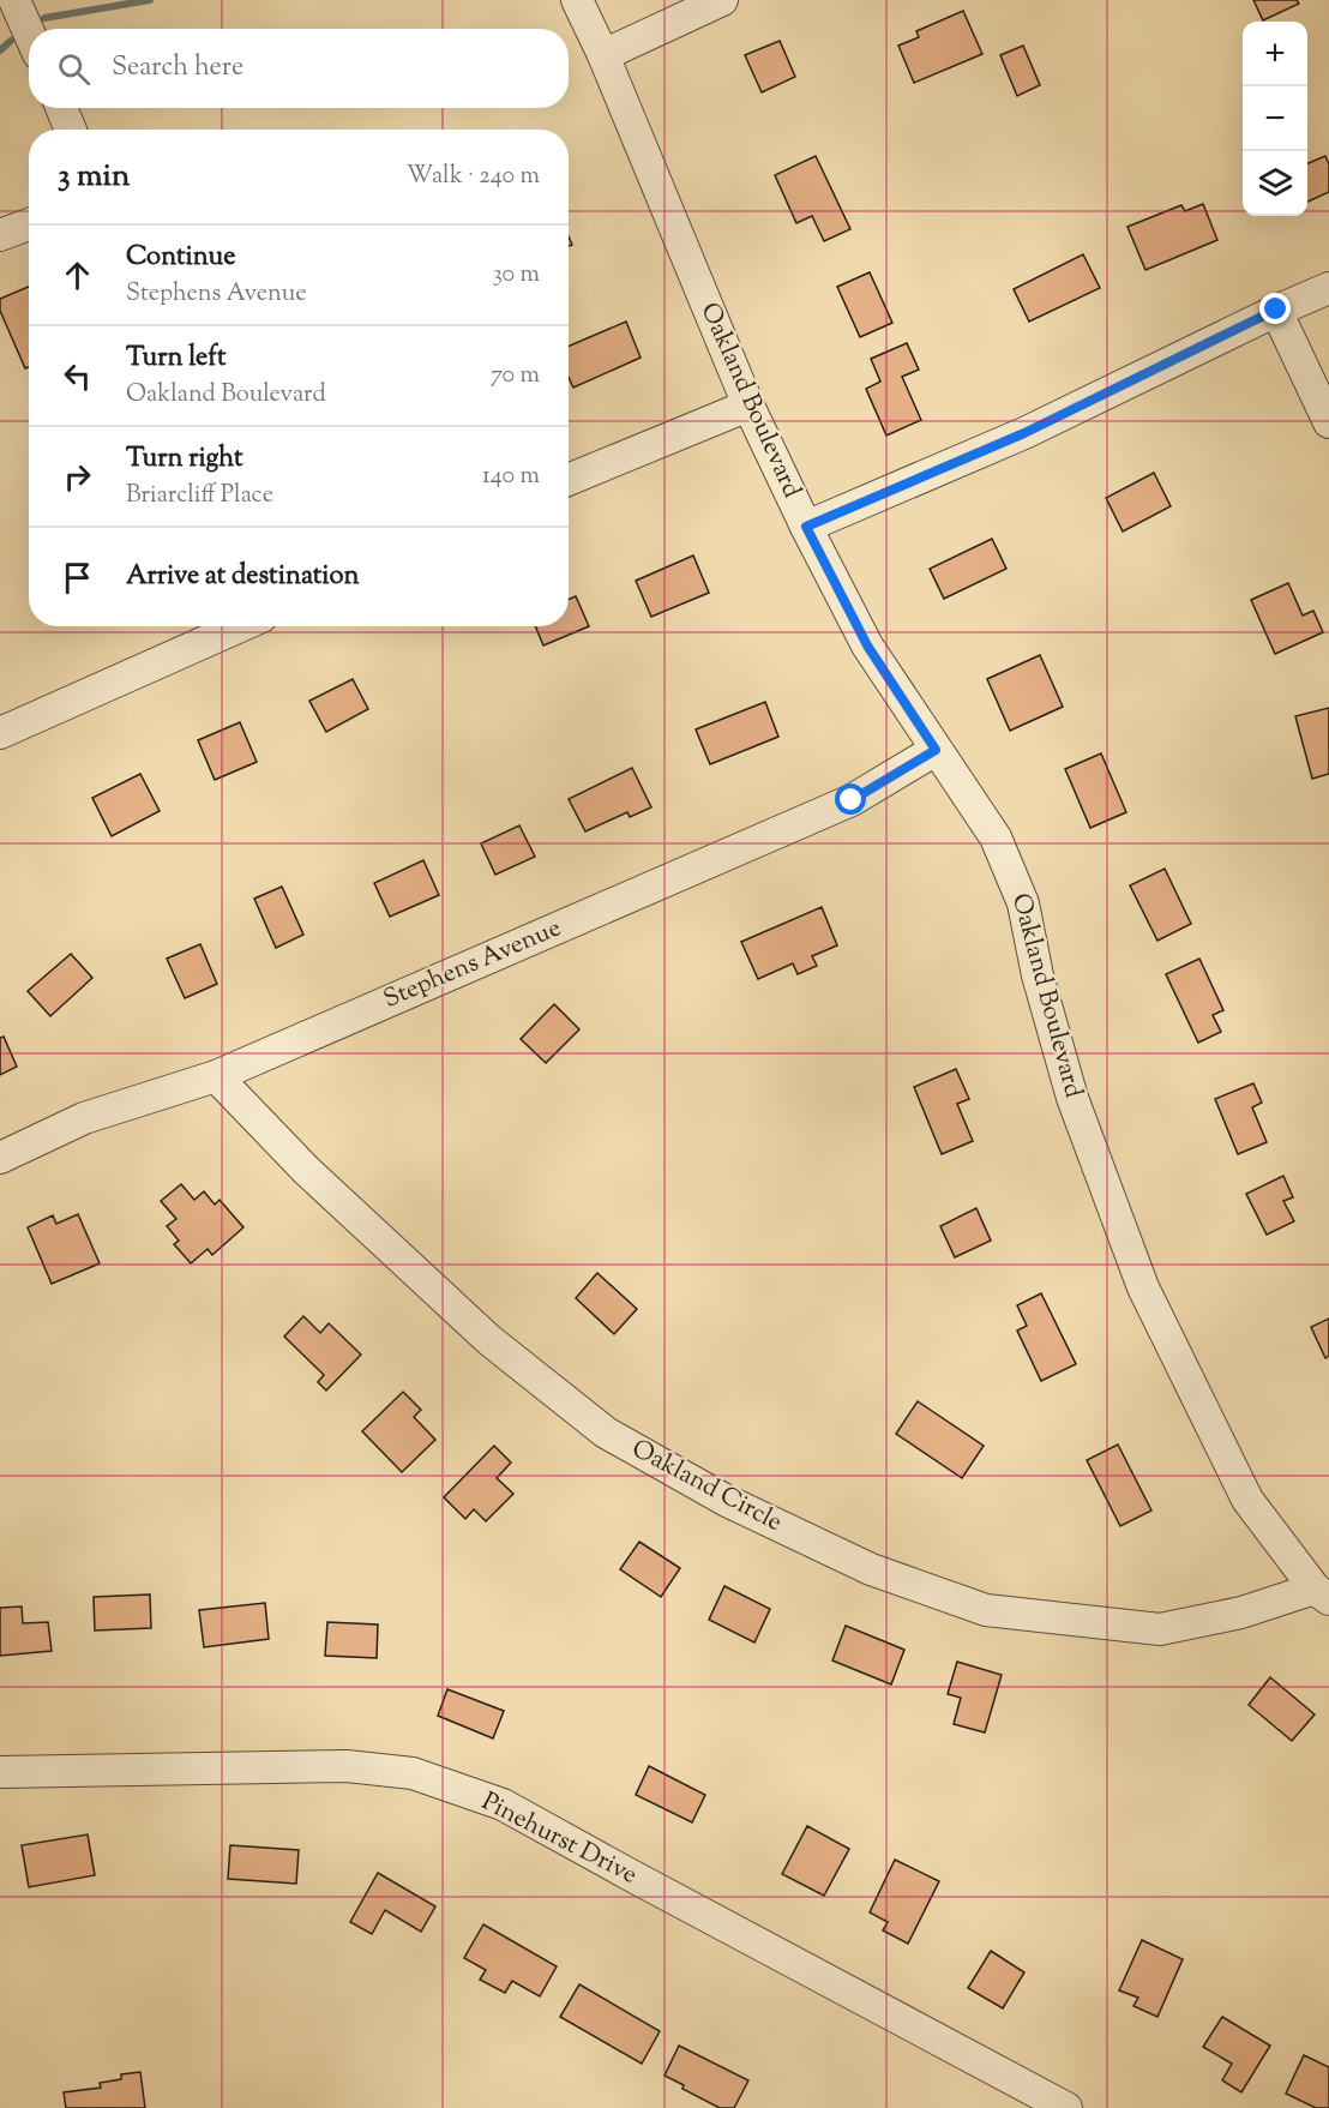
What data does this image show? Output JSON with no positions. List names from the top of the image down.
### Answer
{
  "streets": {
    "street": [
      "Oakland Boulevard",
      "Stephens Avenue",
      "Oakland Circle",
      "Pinehurst Drive"
    ]
  },
  "crossings": [
    ["Oakland Boulevard", "Stephens Avenue"],
    ["Oakland Boulevard", "Oakland Circle"],
    ["Stephens Avenue", "Oakland Circle"]
  ],
  "page": {
    "map_buttons": ["+", "−"],
    "search": "Search here",
    "heading": ["3 min", "Walk · 240 m"],
    "list": [
      ["Continue", "Stephens Avenue", "30 m"],
      ["Turn left", "Oakland Boulevard", "70 m"],
      ["Turn right", "Briarcliff Place", "140 m"],
      "Arrive at destination"
    ]
  }
}
